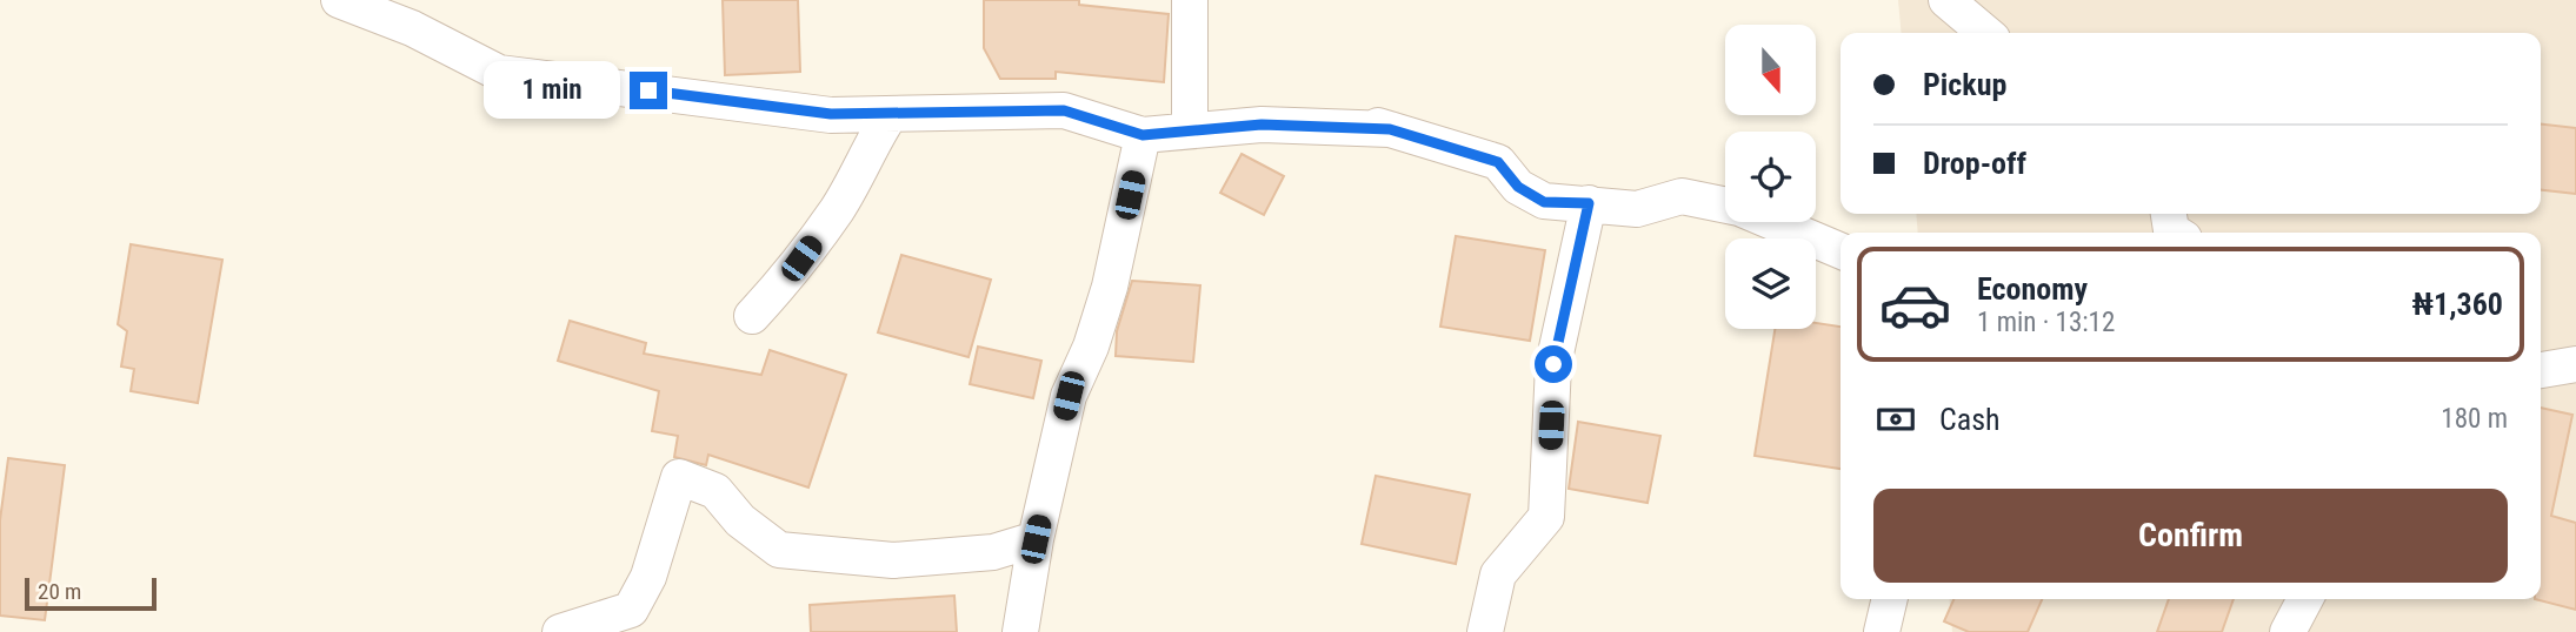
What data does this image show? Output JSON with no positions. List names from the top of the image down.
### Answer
{
  "scale_bar": "20 m",
  "north": "bottom",
  "page": {
    "banner": ["Pickup", "Drop-off"],
    "bubble": "1 min",
    "list": [
      {
        "name": "Economy",
        "note": "1 min · 13:12",
        "value": "₦1,360"
      }
    ],
    "pay": ["Cash", "180 m"],
    "buttons": "Confirm",
    "scale": "20 m"
  }
}
